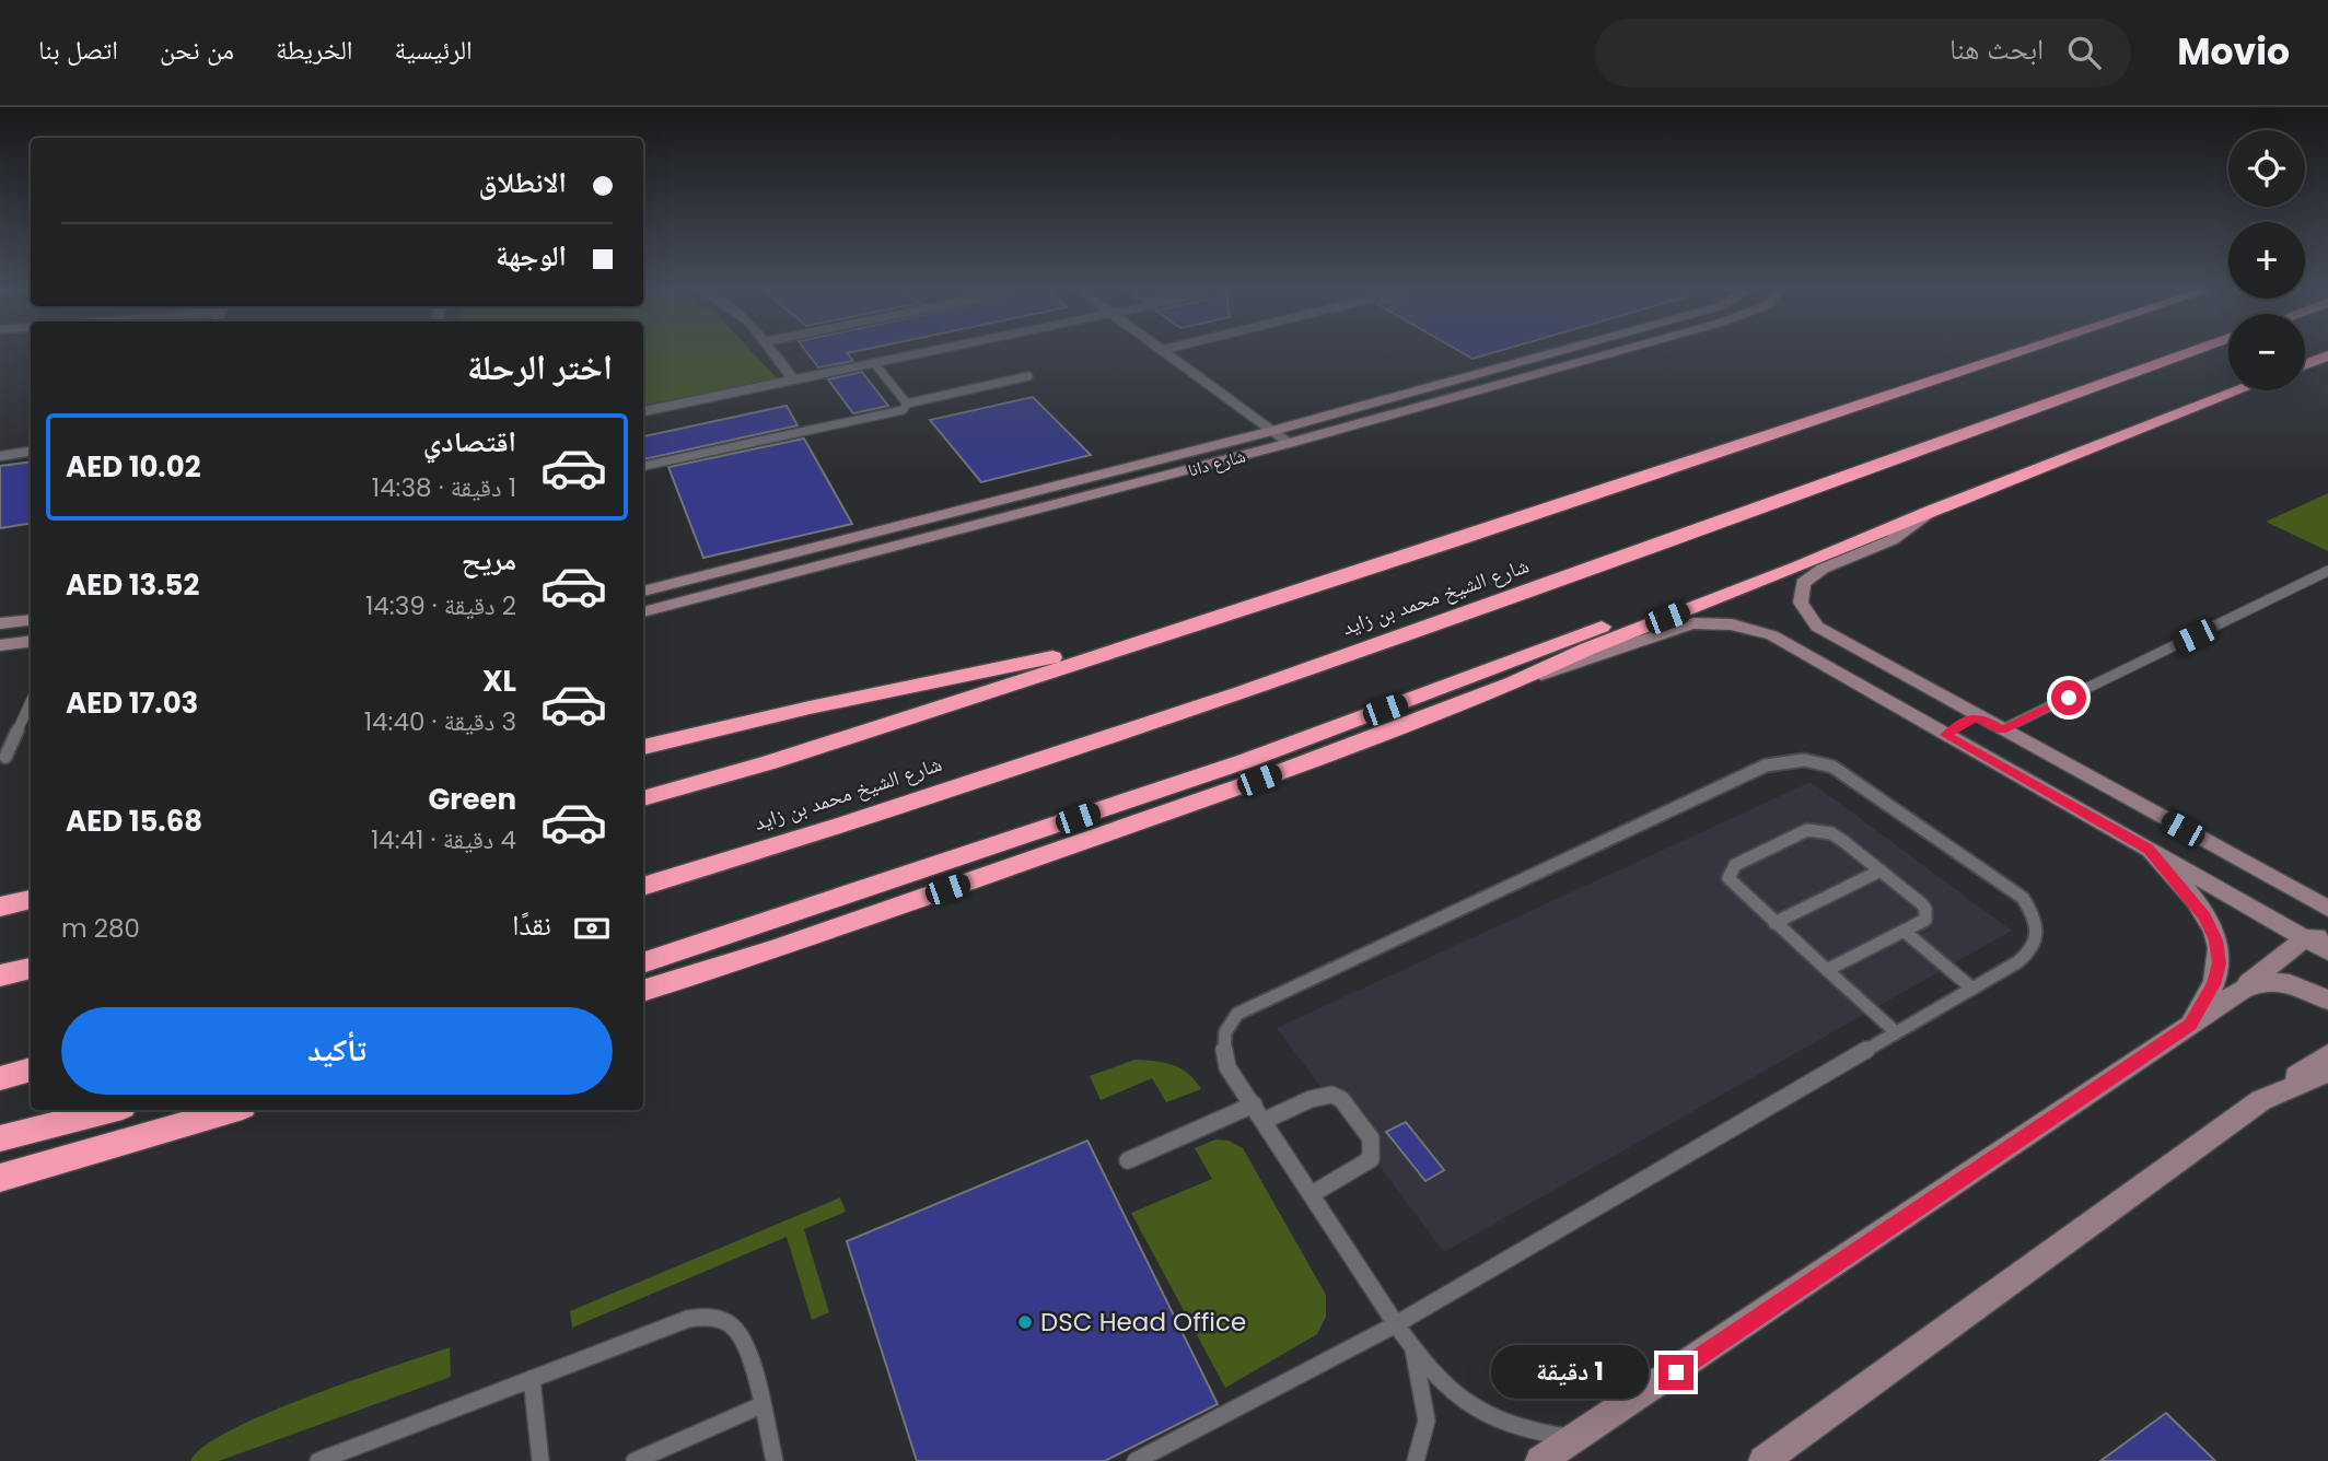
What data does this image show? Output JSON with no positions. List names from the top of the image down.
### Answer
{
  "streets": {
    "highway": ["شارع الشيخ محمد بن زايد"],
    "street": ["شارع دانا"]
  },
  "places": ["DSC Head Office"],
  "page": {
    "header": "Movio",
    "search": "ابحث هنا",
    "nav": [
      "الرئيسية",
      "الخريطة",
      "من نحن",
      "اتصل بنا"
    ],
    "map_buttons": ["+", "−"],
    "banner": ["الانطلاق", "الوجهة"],
    "heading": "اختر الرحلة",
    "list": [
      {
        "name": "اقتصادي",
        "note": "1 دقيقة · 14:38",
        "value": "AED 10.02"
      },
      {
        "name": "مريح",
        "note": "2 دقيقة · 14:39",
        "value": "AED 13.52"
      },
      {
        "name": "XL",
        "note": "3 دقيقة · 14:40",
        "value": "AED 17.03"
      },
      {
        "name": "Green",
        "note": "4 دقيقة · 14:41",
        "value": "AED 15.68"
      }
    ],
    "pay": ["نقدًا", "280 m"],
    "buttons": "تأكيد",
    "bubble": "1 دقيقة"
  }
}
